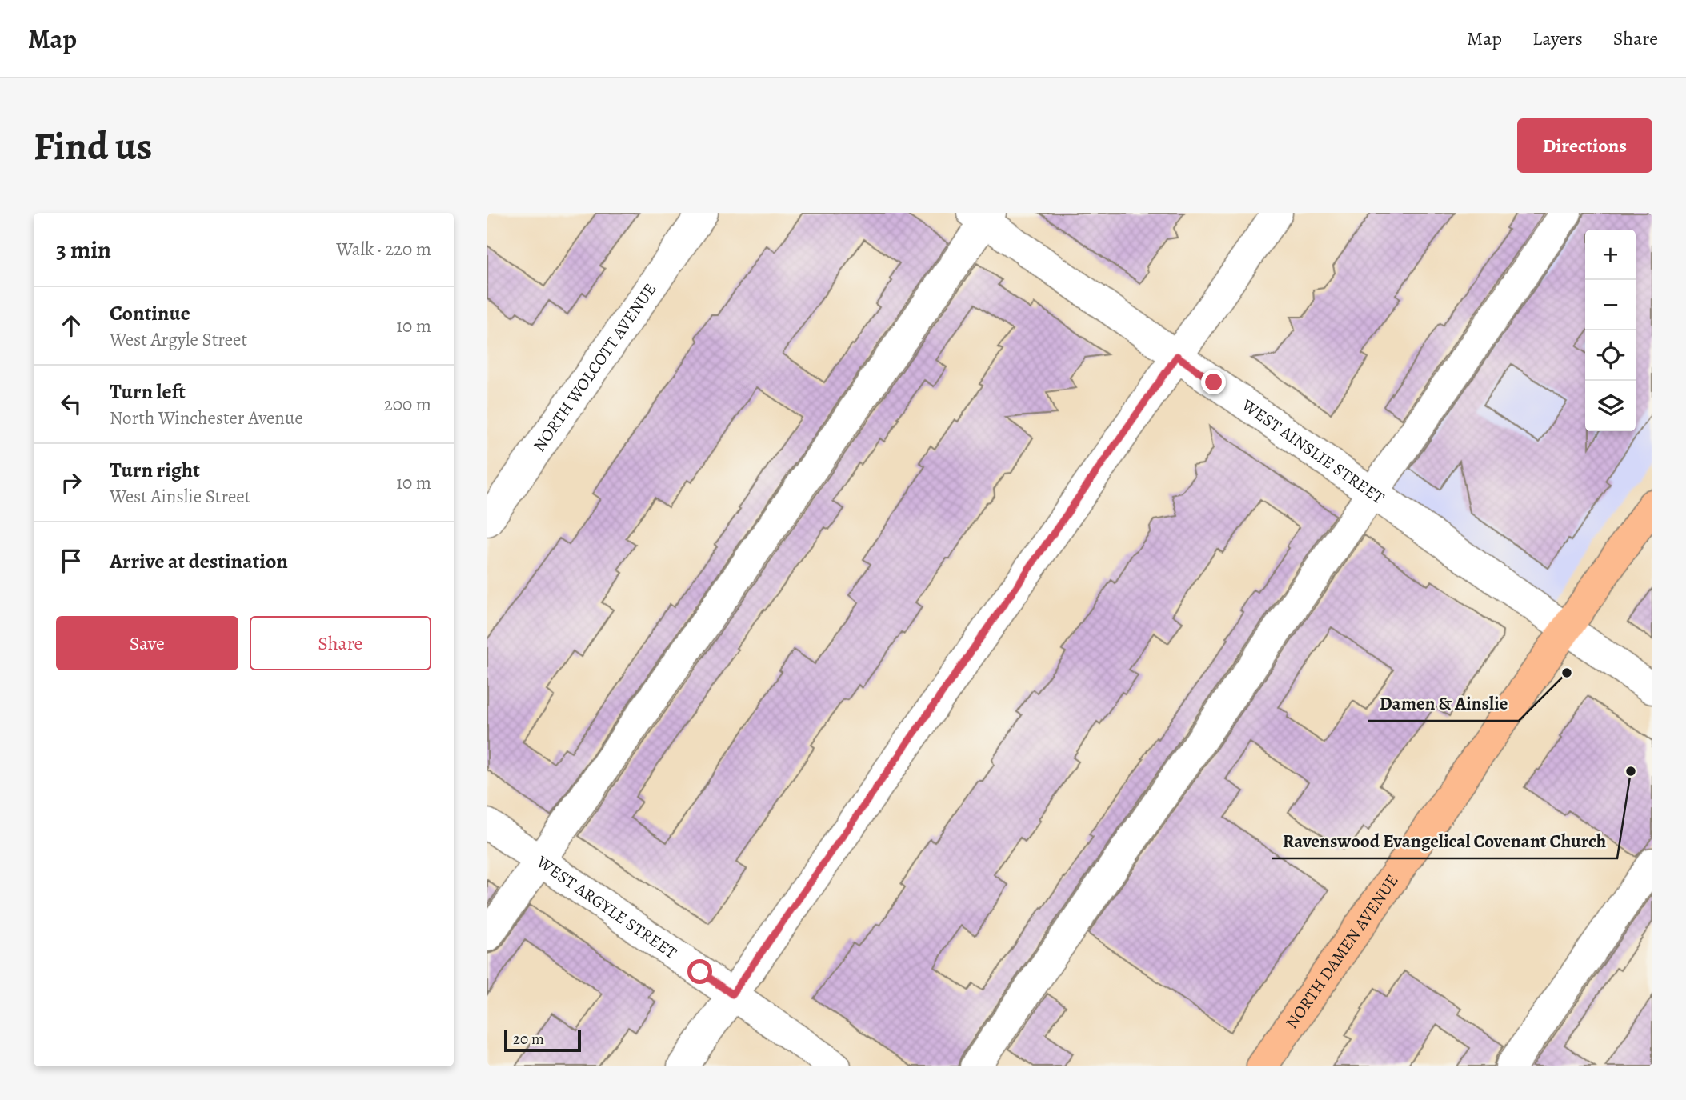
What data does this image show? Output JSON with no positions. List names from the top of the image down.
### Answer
{
  "streets": {
    "main road": ["NORTH DAMEN AVENUE"],
    "street": ["NORTH WOLCOTT AVENUE", "WEST AINSLIE STREET", "WEST ARGYLE STREET"]
  },
  "crossings": [
    ["WEST AINSLIE STREET", "NORTH DAMEN AVENUE"]
  ],
  "places": ["Damen & Ainslie", "Ravenswood Evangelical Covenant Church"],
  "scale_bar": "20 m",
  "page": {
    "header": "Map",
    "nav": ["Map", "Layers", "Share"],
    "buttons": [
      "Directions",
      ["Save", "Share"]
    ],
    "title": "Find us",
    "heading": ["3 min", "Walk · 220 m"],
    "map_buttons": ["+", "−"],
    "list": [
      ["Continue", "West Argyle Street", "10 m"],
      ["Turn left", "North Winchester Avenue", "200 m"],
      ["Turn right", "West Ainslie Street", "10 m"],
      "Arrive at destination"
    ],
    "scale": "20 m"
  }
}
